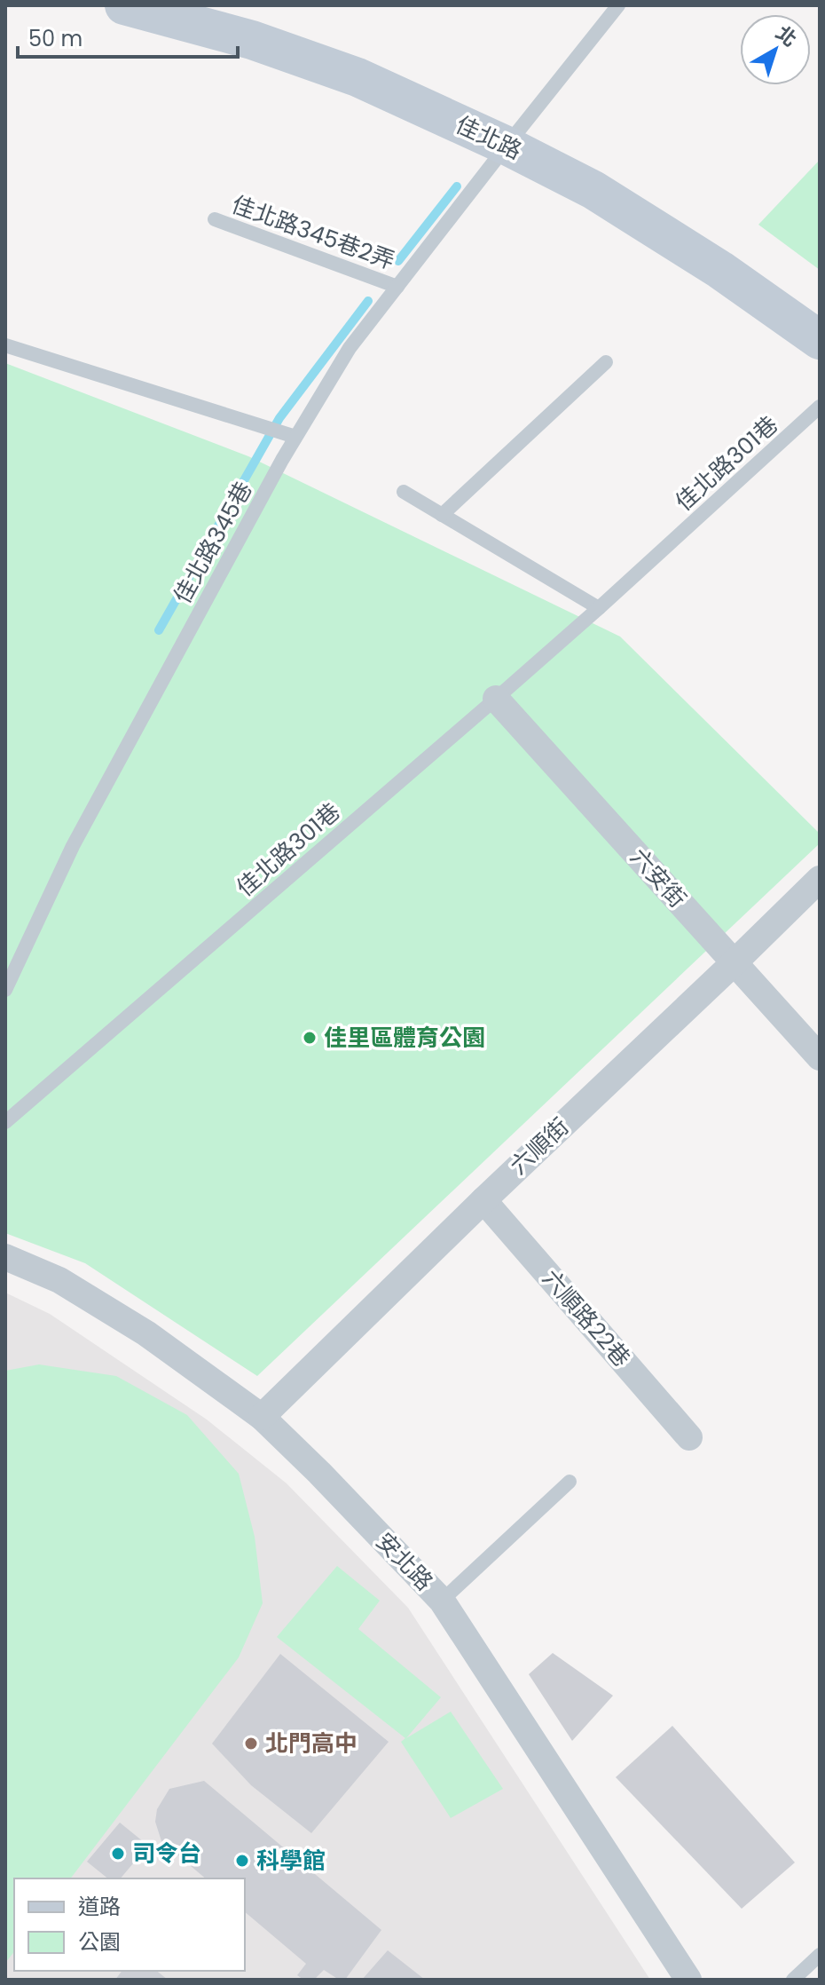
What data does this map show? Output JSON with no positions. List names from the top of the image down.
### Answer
{
  "streets": {
    "street": [
      "佳北路",
      "六安街",
      "六順街",
      "六順路22巷",
      "安北路"
    ],
    "lane": ["佳北路345巷2弄", "佳北路301巷", "佳北路345巷"]
  },
  "crossings": [
    ["佳北路", "佳北路345巷"],
    ["佳北路345巷2弄", "佳北路345巷"],
    ["佳北路301巷", "六安街"],
    ["六安街", "六順街"],
    ["六順街", "六順路22巷"],
    ["六順街", "安北路"]
  ],
  "places": [
    "佳里區體育公園",
    "北門高中",
    "司令台",
    "科學館"
  ],
  "legend": ["道路", "公園"],
  "scale_bar": "50 m",
  "north": "top right"
}
